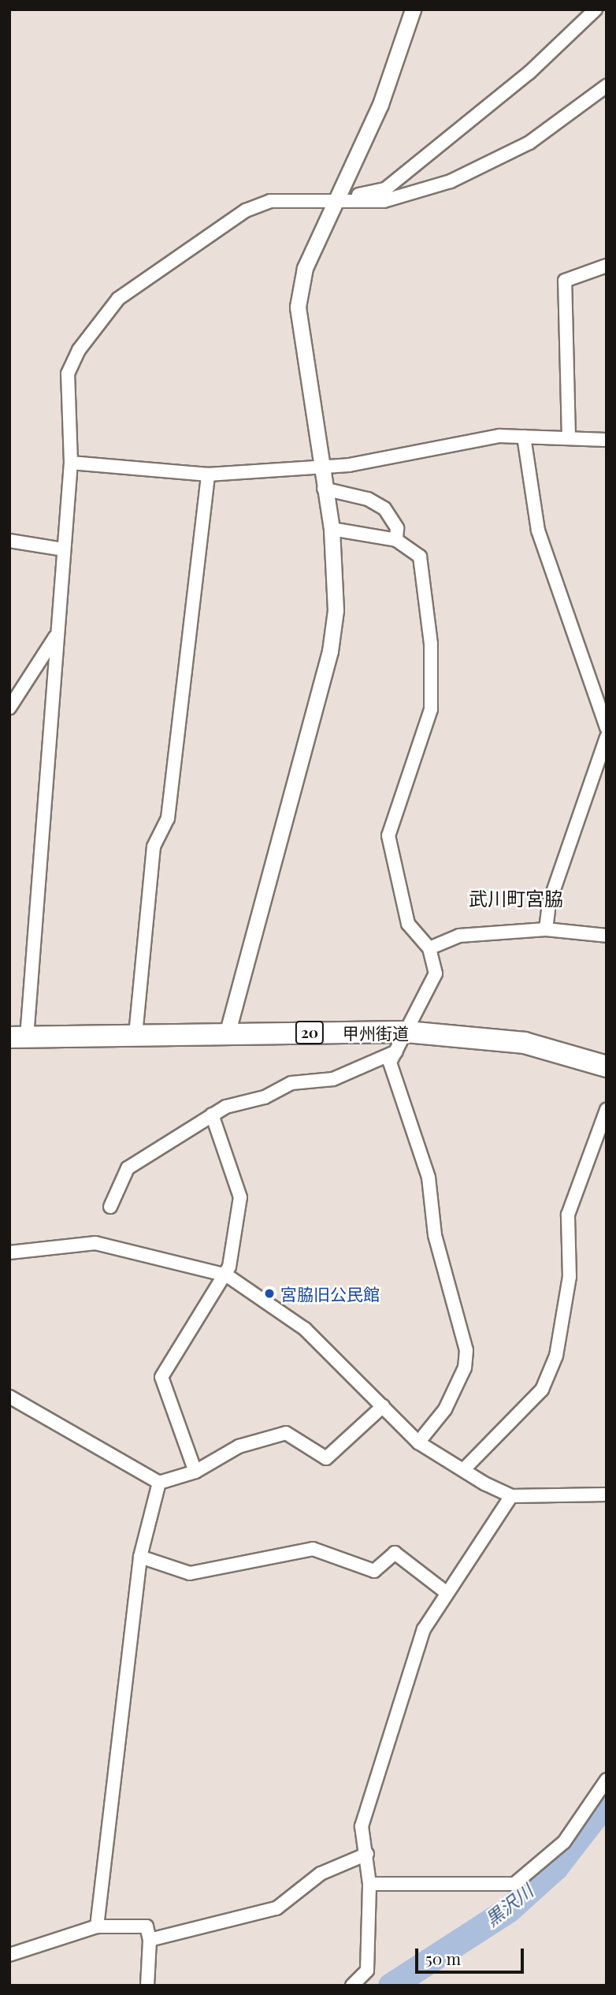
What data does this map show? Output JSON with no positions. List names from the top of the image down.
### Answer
{
  "streets": {
    "highway": ["20", "甲州街道"]
  },
  "districts": ["武川町宮脇"],
  "water": ["黒沢川"],
  "places": ["宮脇旧公民館"],
  "scale_bar": "50 m"
}
